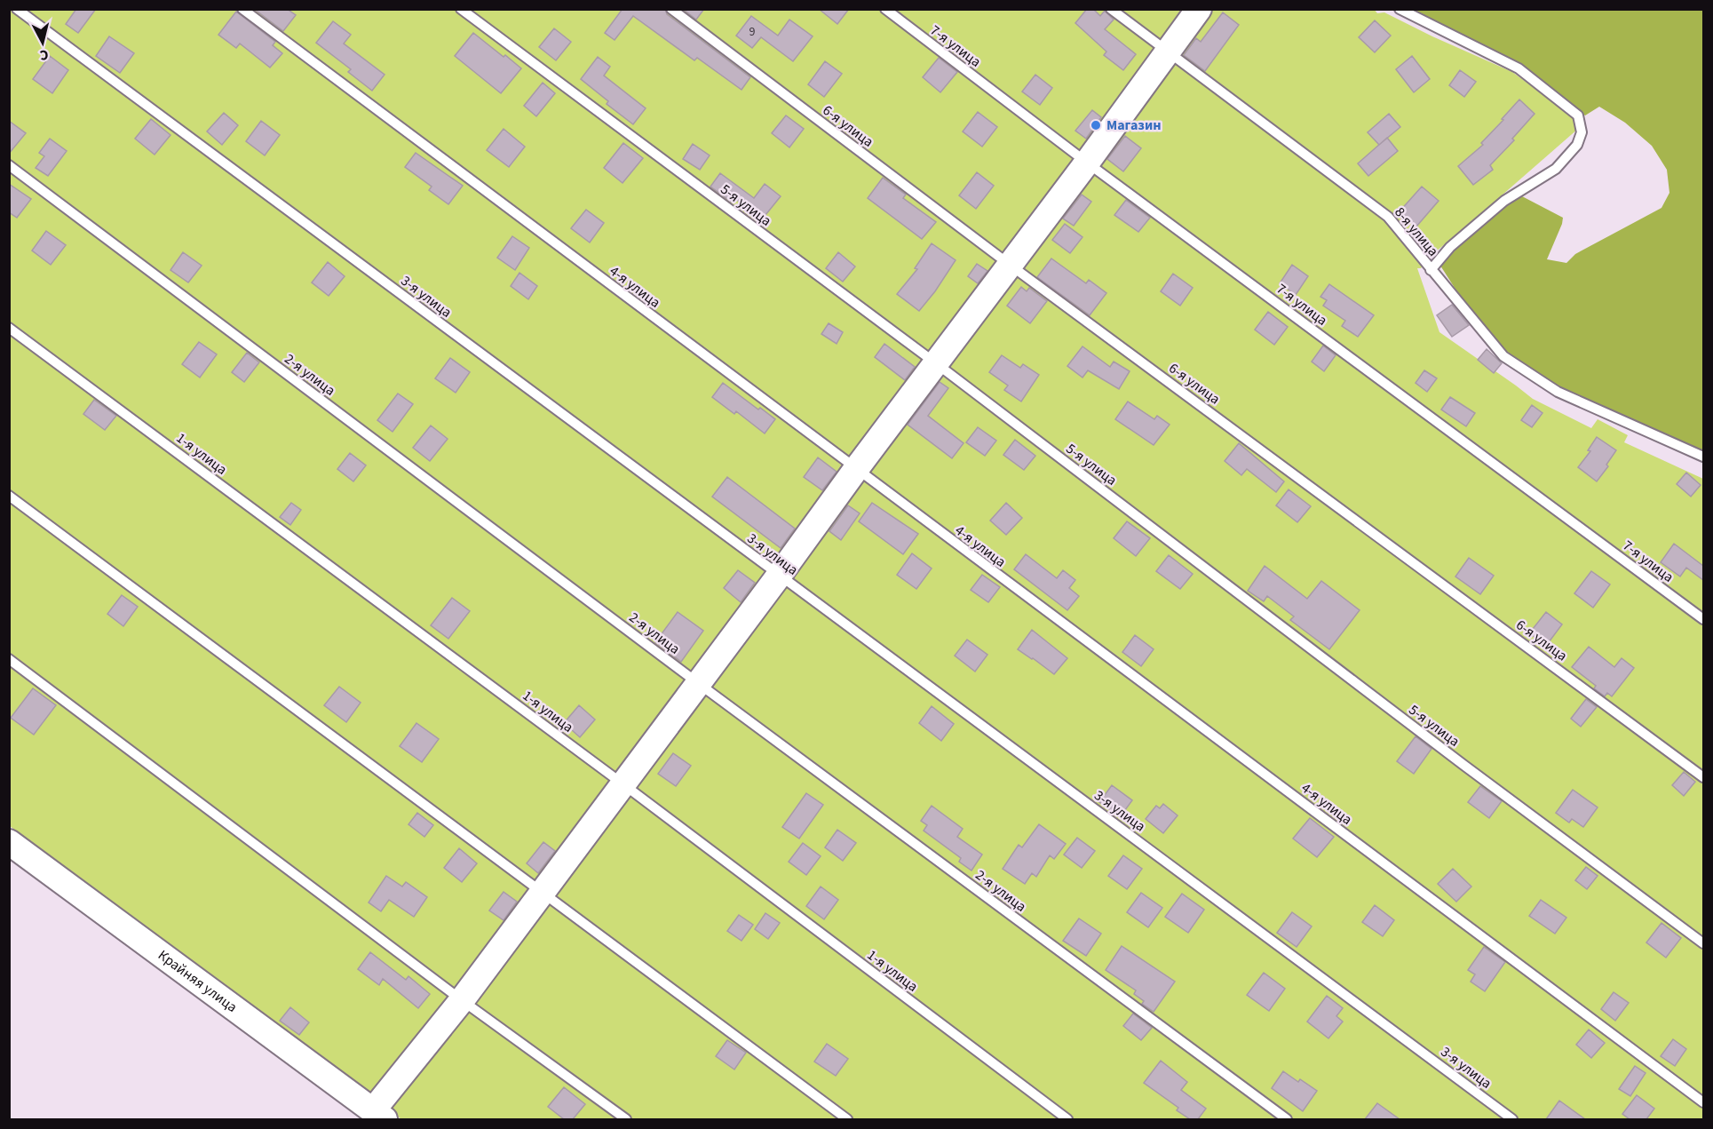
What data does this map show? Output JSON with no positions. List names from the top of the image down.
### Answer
{
  "streets": {
    "street": ["Крайняя улица"],
    "lane": [
      "7-я улица",
      "6-я улица",
      "5-я улица",
      "8-я улица",
      "4-я улица",
      "3-я улица",
      "2-я улица",
      "1-я улица"
    ]
  },
  "places": ["Магазин"],
  "house_numbers": ["9"],
  "north": "bottom"
}
